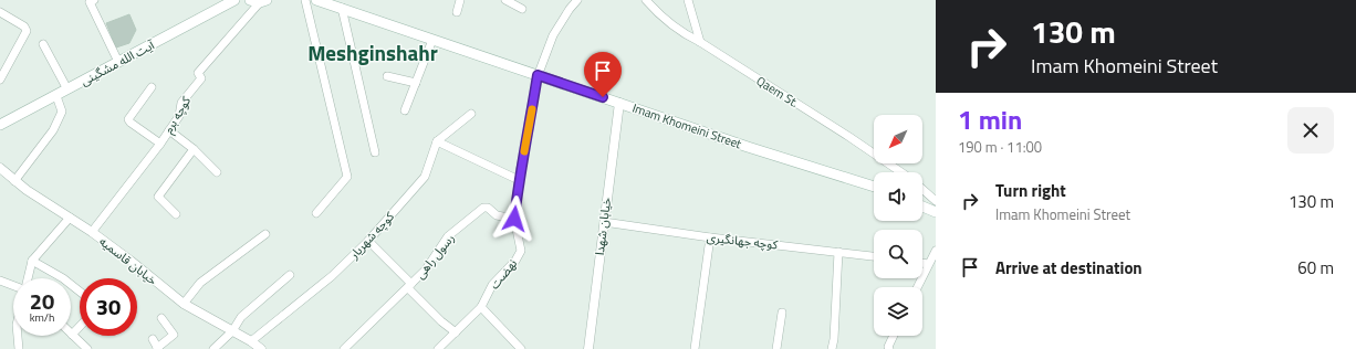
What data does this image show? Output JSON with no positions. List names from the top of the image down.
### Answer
{
  "streets": {
    "main road": ["آیت الله مشگینی", "Imam Khomeini Street"],
    "street": [
      "Qaem St.",
      "کوچه برم",
      "خیابان شهدا",
      "کوچه شهریار",
      "کوچه جهانگیری",
      "رسول راهی",
      "خیابان قاسمیه",
      "نهضت"
    ]
  },
  "crossings": [
    ["کوچه برم", "خیابان قاسمیه"],
    ["Imam Khomeini Street", "خیابان شهدا"],
    ["Imam Khomeini Street", "نهضت"],
    ["خیابان شهدا", "کوچه جهانگیری"],
    ["کوچه شهریار", "خیابان قاسمیه"],
    ["رسول راهی", "نهضت"]
  ],
  "districts": ["Meshginshahr"],
  "north": "bottom left",
  "page": {
    "turn": ["130 m", "Imam Khomeini Street"],
    "heading": ["1 min", "190 m · 11:00"],
    "list": [
      {
        "name": "Turn right",
        "note": "Imam Khomeini Street",
        "value": "130 m"
      },
      {
        "name": "Arrive at destination",
        "value": "60 m"
      }
    ],
    "speed": "20 km/h",
    "limit": "30"
  }
}
